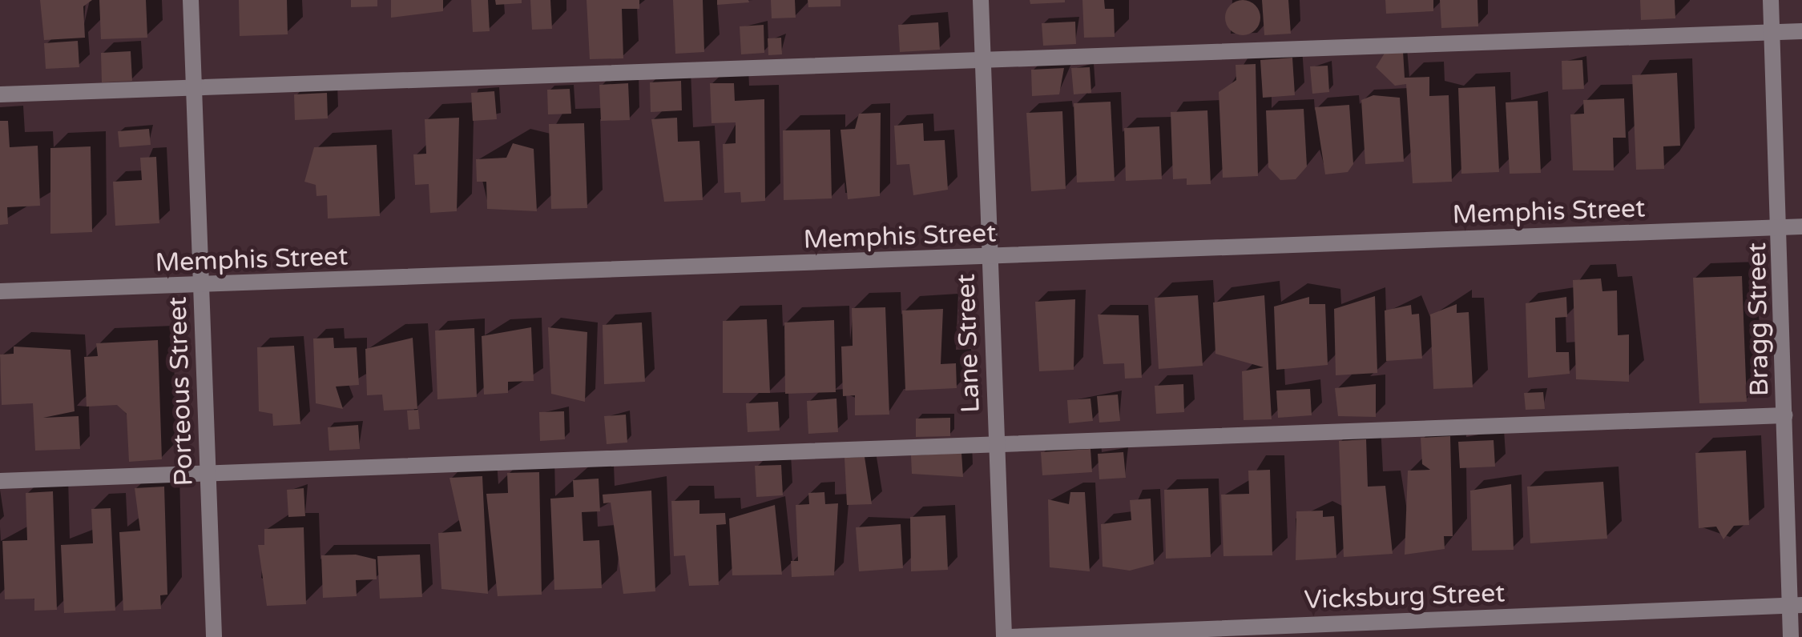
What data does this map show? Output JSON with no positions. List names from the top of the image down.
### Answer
{
  "streets": {
    "street": [
      "Memphis Street",
      "Bragg Street",
      "Lane Street",
      "Porteous Street",
      "Vicksburg Street"
    ]
  },
  "crossings": [
    ["Memphis Street", "Bragg Street"],
    ["Memphis Street", "Lane Street"],
    ["Memphis Street", "Porteous Street"],
    ["Bragg Street", "Vicksburg Street"],
    ["Lane Street", "Vicksburg Street"]
  ]
}
